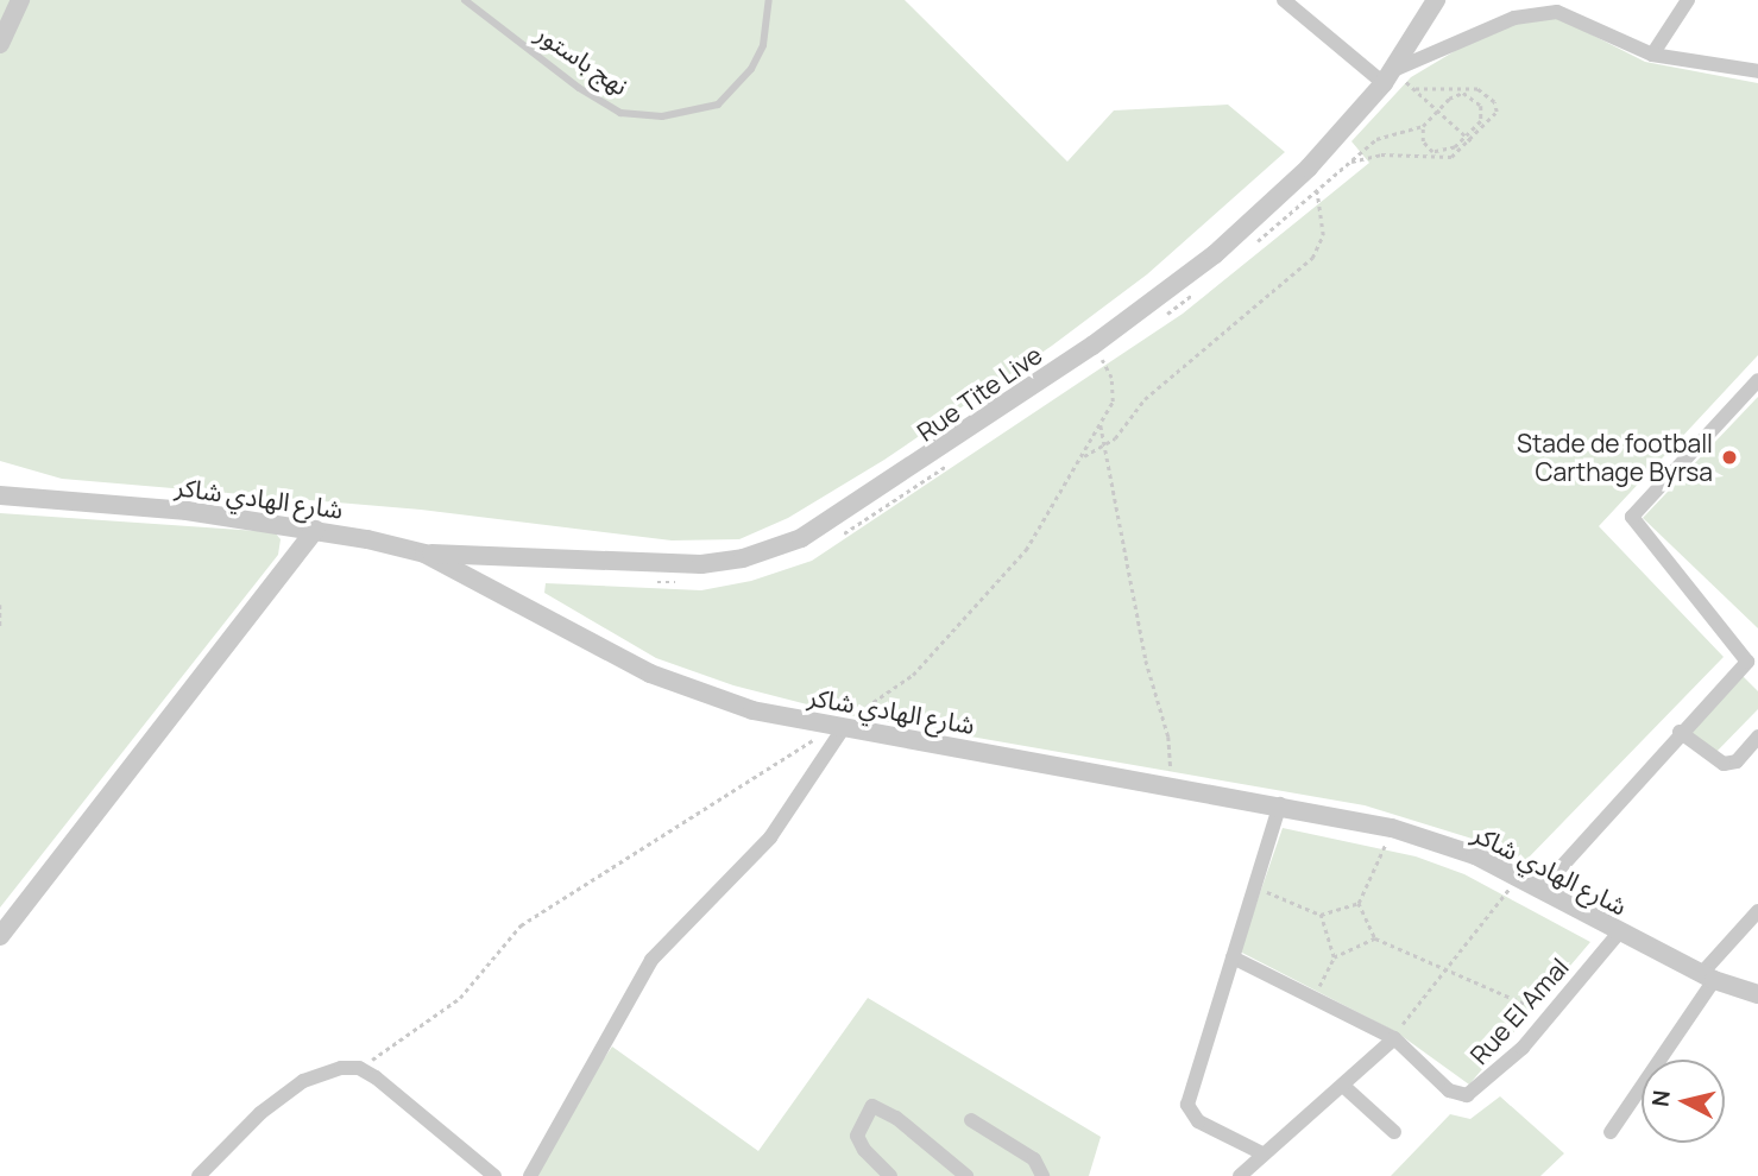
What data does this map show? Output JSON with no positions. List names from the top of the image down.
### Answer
{
  "streets": {
    "street": ["Rue Tite Live", "شارع الهادي شاكر", "Rue El Amal"],
    "lane": ["نهج باستور"]
  },
  "crossings": [
    ["Rue Tite Live", "شارع الهادي شاكر"],
    ["شارع الهادي شاكر", "Rue El Amal"]
  ],
  "places": ["Stade de football Carthage Byrsa"],
  "north": "left"
}
